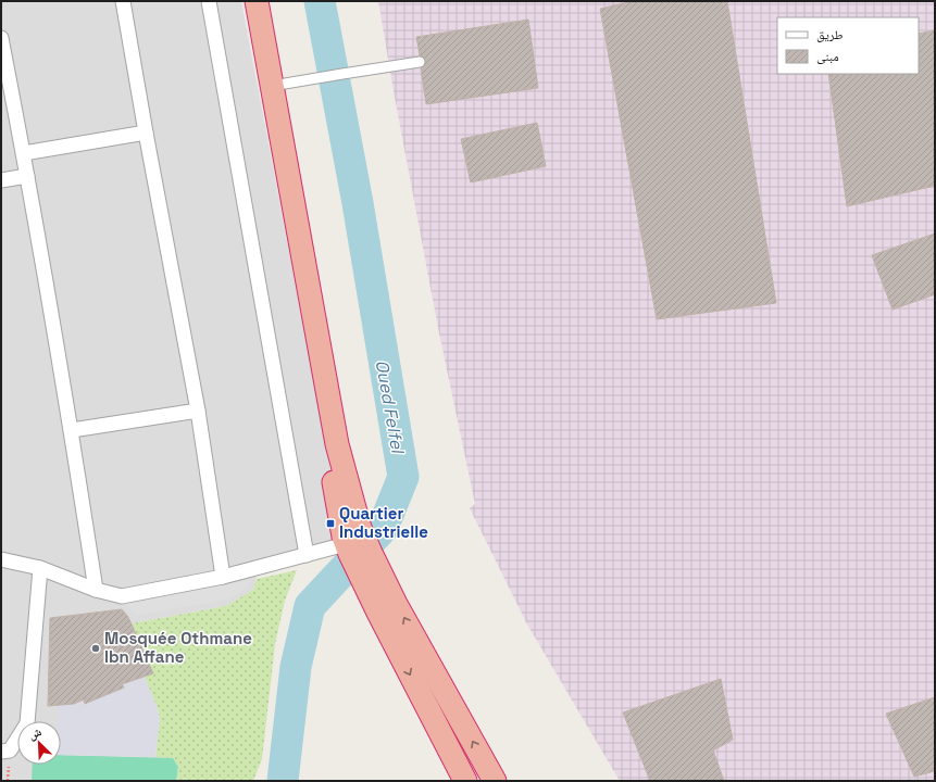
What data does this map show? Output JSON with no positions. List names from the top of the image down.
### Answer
{
  "water": ["Oued Felfel"],
  "places": {
    "transit": ["Quartier Industrielle"],
    "other": ["Mosquée Othmane Ibn Affane"]
  },
  "legend": ["طريق", "مبنى"],
  "north": "top left"
}
